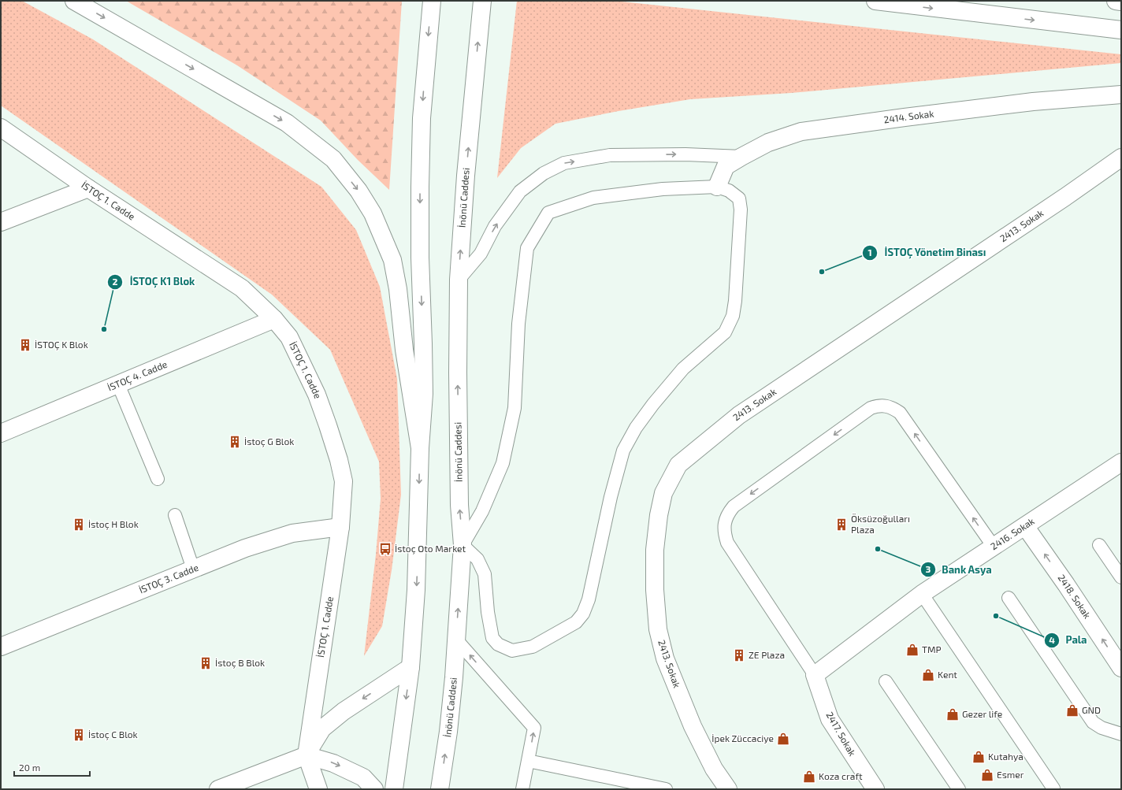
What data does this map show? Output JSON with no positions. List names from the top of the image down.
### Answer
{
  "streets": {
    "main road": [
      "2414. Sokak",
      "İnönü Caddesi",
      "İSTOÇ 1. Cadde",
      "2413. Sokak",
      "İSTOÇ 4. Cadde",
      "2416. Sokak",
      "İSTOÇ 3. Cadde",
      "2418. Sokak",
      "2417. Sokak"
    ]
  },
  "crossings": [
    ["İSTOÇ 1. Cadde", "İSTOÇ 4. Cadde"],
    ["İSTOÇ 1. Cadde", "İSTOÇ 3. Cadde"],
    ["2416. Sokak", "2418. Sokak"],
    ["2416. Sokak", "2417. Sokak"]
  ],
  "one_way": ["2418. Sokak"],
  "places": {
    "other": [
      "İSTOÇ Yönetim Binası",
      "İSTOÇ K1 Blok",
      "Bank Asya",
      "Pala"
    ],
    "building": [
      "İSTOÇ K Blok",
      "İstoç G Blok",
      "İstoç H Blok",
      "Öksüzoğulları Plaza",
      "ZE Plaza",
      "İstoç B Blok",
      "İstoç C Blok"
    ],
    "bus stop": ["İstoç Oto Market"],
    "shop": [
      "TMP",
      "Kent",
      "GND",
      "Gezer life",
      "İpek Züccaciye",
      "Kutahya",
      "Esmer",
      "Koza craft"
    ]
  },
  "scale_bar": "20 m"
}
